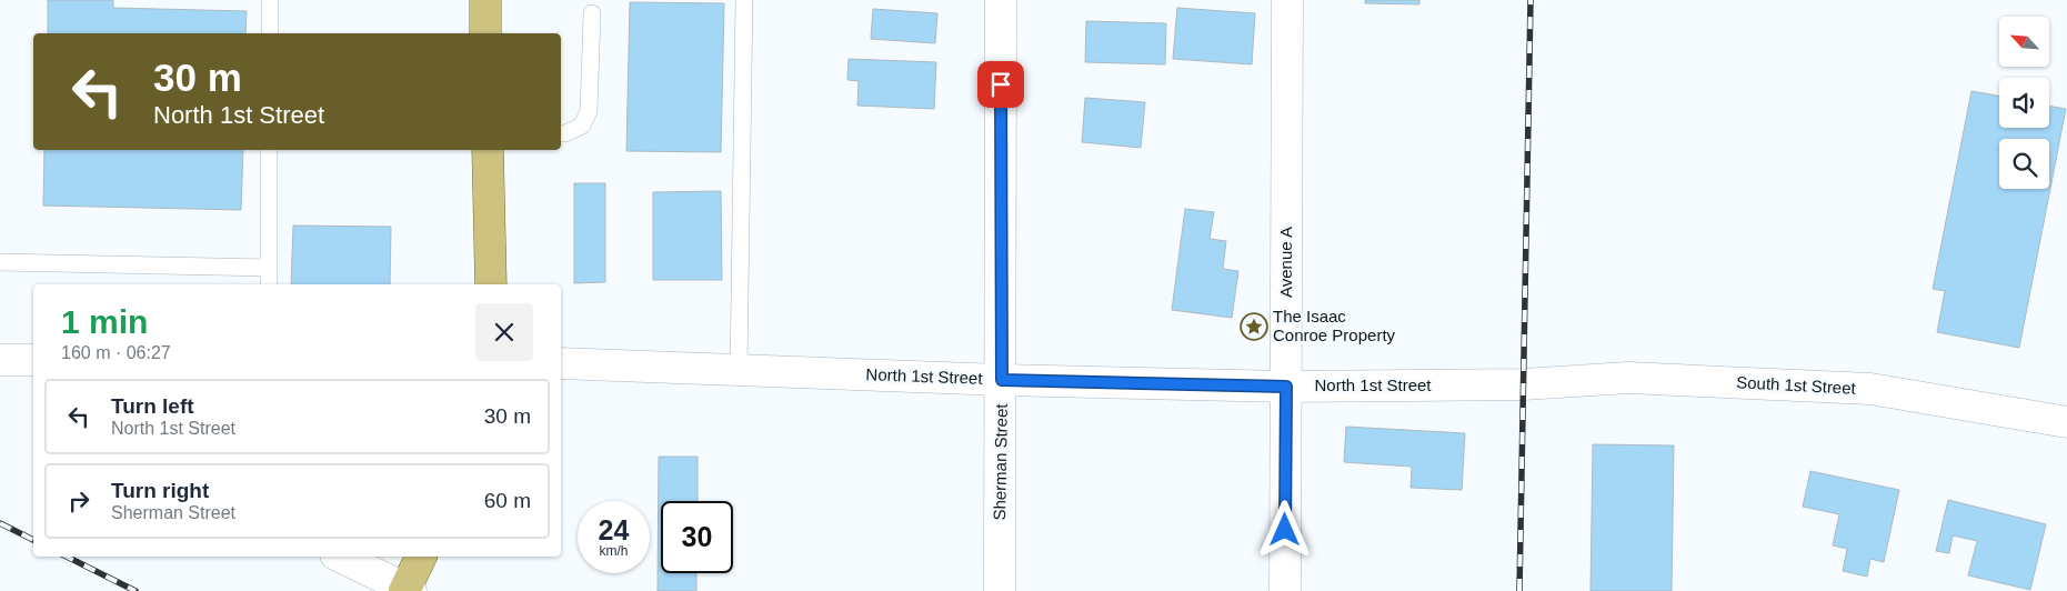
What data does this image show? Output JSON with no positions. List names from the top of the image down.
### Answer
{
  "streets": {
    "street": [
      "Avenue A",
      "North 1st Street",
      "South 1st Street",
      "Sherman Street"
    ]
  },
  "crossings": [
    ["Avenue A", "North 1st Street"],
    ["North 1st Street", "South 1st Street"],
    ["North 1st Street", "Sherman Street"]
  ],
  "places": {
    "place": ["The Isaac Conroe Property"]
  },
  "north": "top left",
  "page": {
    "turn": ["30 m", "North 1st Street"],
    "heading": ["1 min", "160 m · 06:27"],
    "list": [
      {
        "name": "Turn left",
        "note": "North 1st Street",
        "value": "30 m"
      },
      {
        "name": "Turn right",
        "note": "Sherman Street",
        "value": "60 m"
      }
    ],
    "speed": "24 km/h",
    "limit": "30"
  }
}
